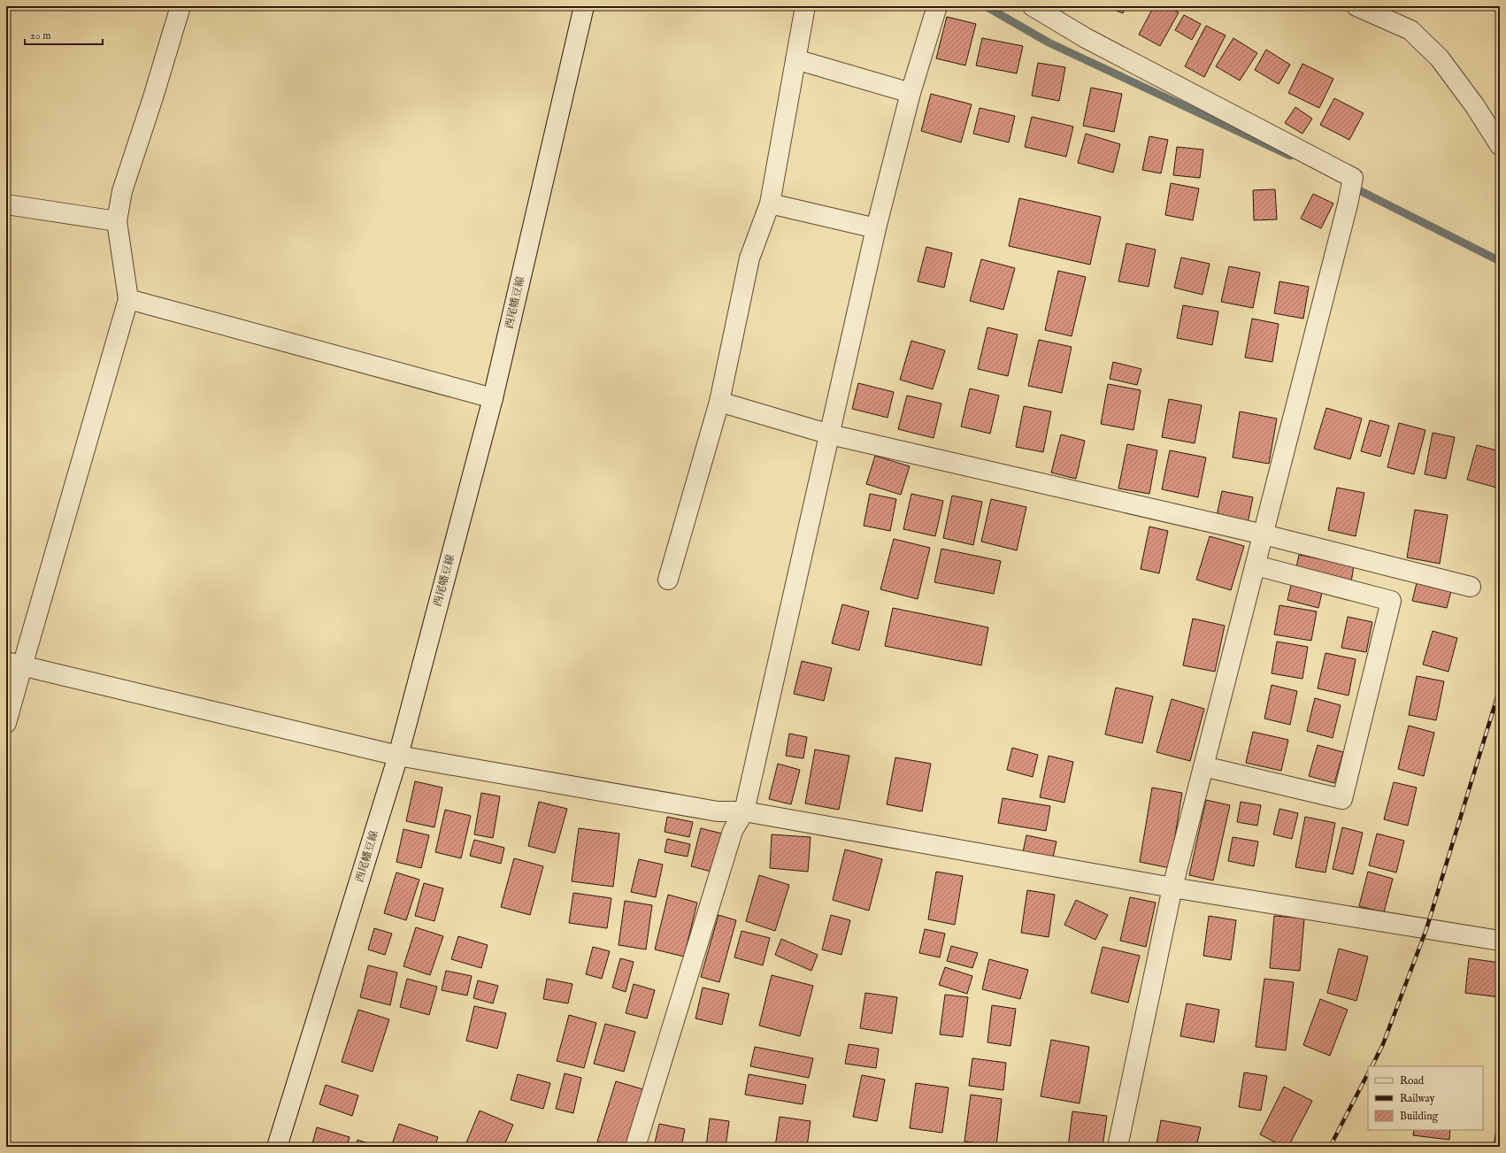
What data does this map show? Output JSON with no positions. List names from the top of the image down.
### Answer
{
  "streets": {
    "street": ["西尾幡豆線"]
  },
  "legend": ["Road", "Railway", "Building"],
  "scale_bar": "20 m"
}
